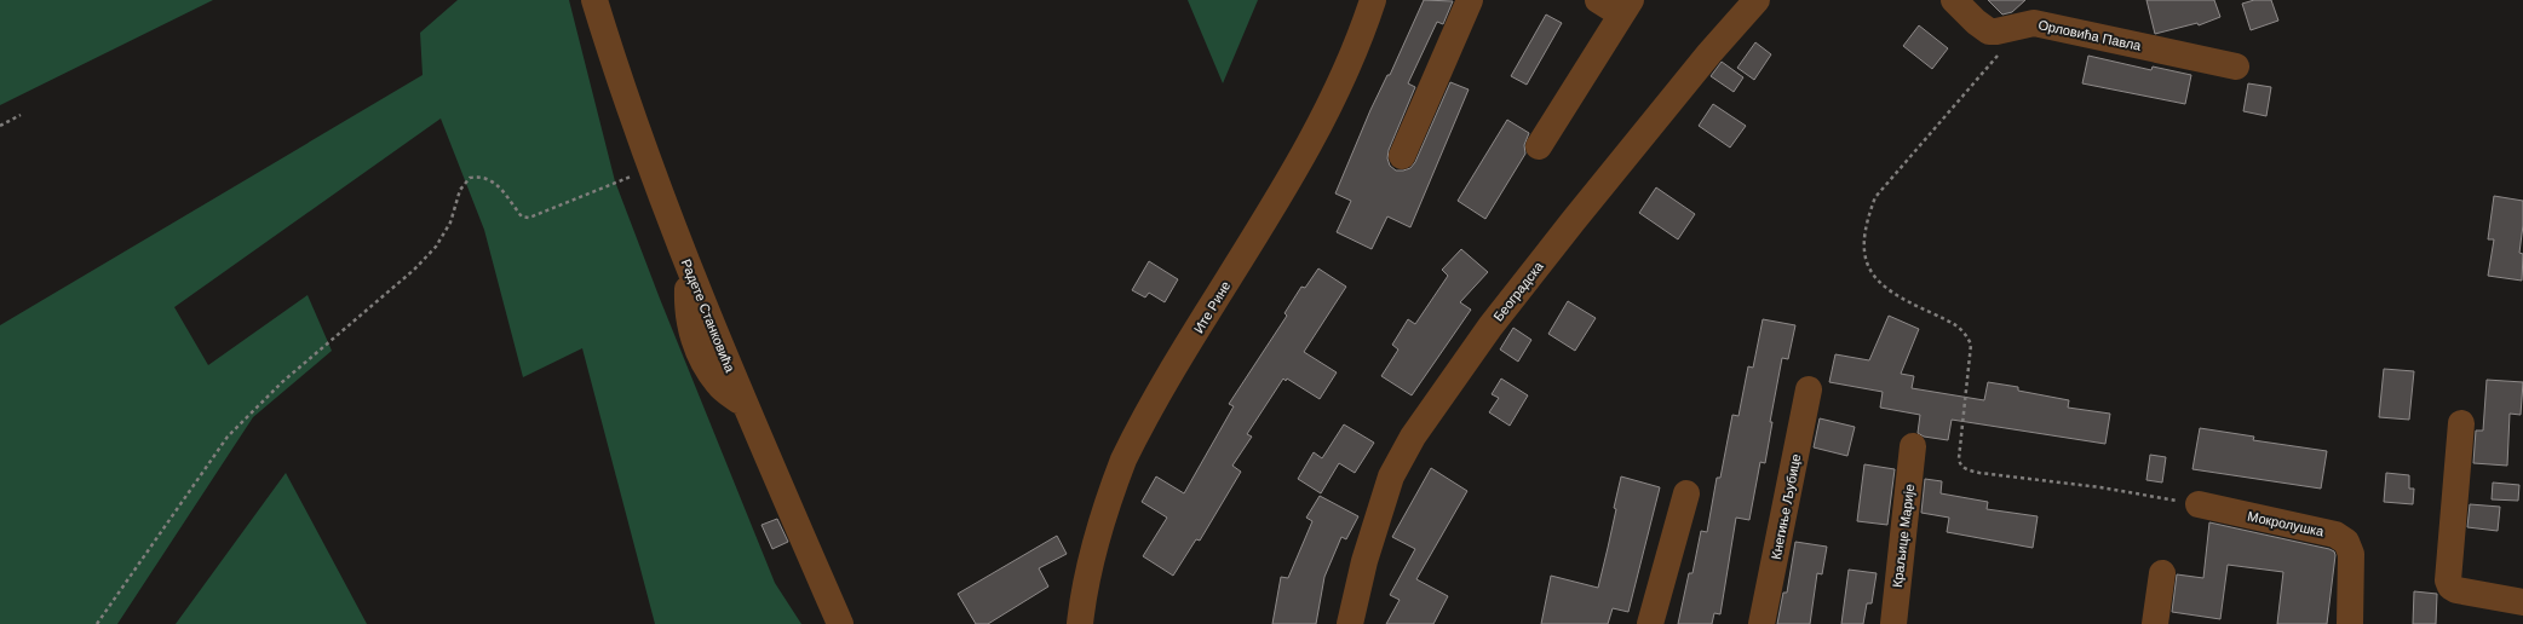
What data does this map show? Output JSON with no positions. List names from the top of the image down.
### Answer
{
  "streets": {
    "street": [
      "Орловића Павла",
      "Београдска",
      "Ите Рине",
      "Радете Станковића",
      "Кнегиње Љубице",
      "Мокролушка",
      "Краљице Марије"
    ]
  }
}
